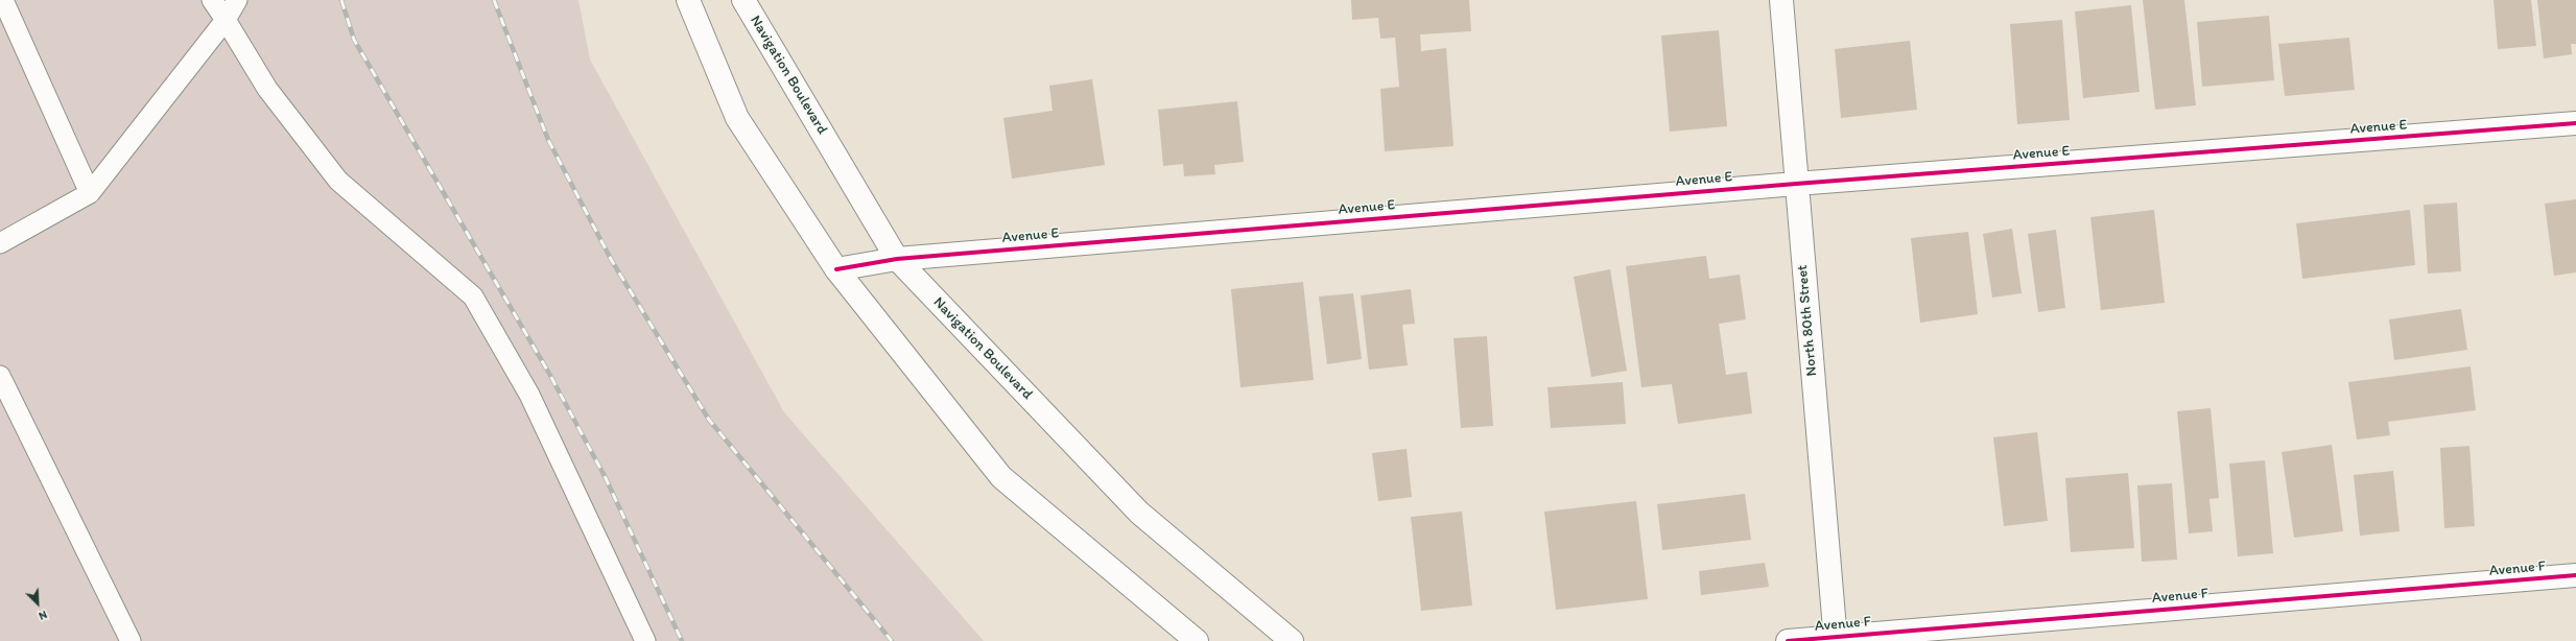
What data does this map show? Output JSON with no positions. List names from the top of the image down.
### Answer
{
  "streets": {
    "street": [
      "Navigation Boulevard",
      "Avenue E",
      "North 80th Street",
      "Avenue F"
    ]
  },
  "crossings": [
    ["Navigation Boulevard", "Avenue E"],
    ["Avenue E", "North 80th Street"],
    ["North 80th Street", "Avenue F"]
  ],
  "north": "bottom right"
}
